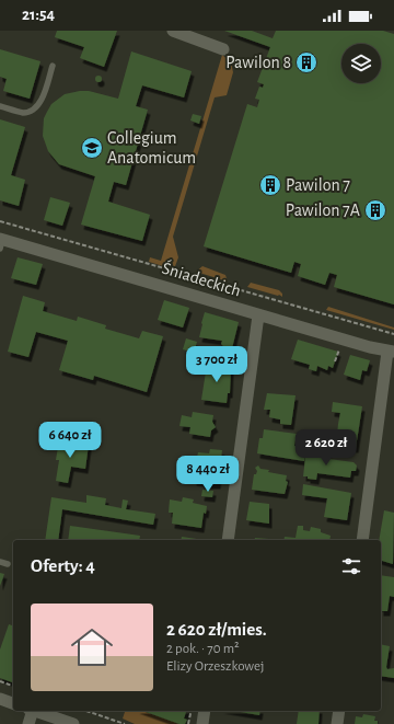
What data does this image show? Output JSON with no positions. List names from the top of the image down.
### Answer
{
  "streets": {
    "street": ["Śniadeckich"]
  },
  "places": {
    "building": ["Pawilon 8", "Pawilon 7", "Pawilon 7A"],
    "school or university": ["Collegium Anatomicum"]
  },
  "page": {
    "status": "21:54",
    "price": [
      "3 700 zł",
      "6 640 zł",
      "2 620 zł",
      "8 440 zł"
    ],
    "heading": "Oferty: 4",
    "list": [
      {
        "name": "2 620 zł/mies.",
        "note": "2 pok. · 70 m² · Elizy Orzeszkowej"
      }
    ]
  }
}
